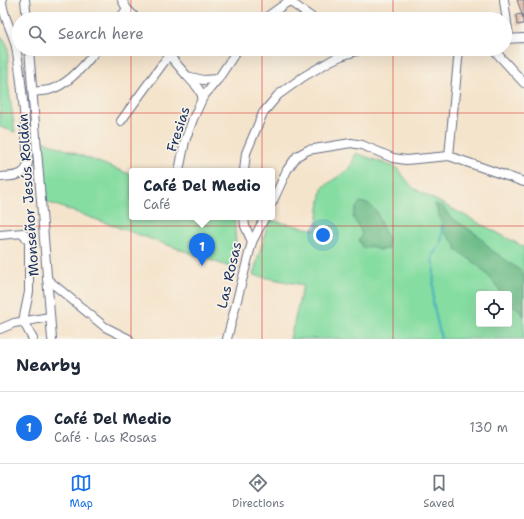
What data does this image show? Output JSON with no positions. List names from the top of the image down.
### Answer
{
  "streets": {
    "street": ["Fresias", "Monseñor Jesús Roldán", "Las Rosas"]
  },
  "page": {
    "search": "Search here",
    "popup": ["Café Del Medio", "Café"],
    "pins": "1",
    "heading": "Nearby",
    "list": [
      {
        "mark": "1",
        "name": "Café Del Medio",
        "note": "Café · Las Rosas",
        "value": "130 m"
      }
    ],
    "nav": ["Map", "Directions", "Saved"]
  }
}
